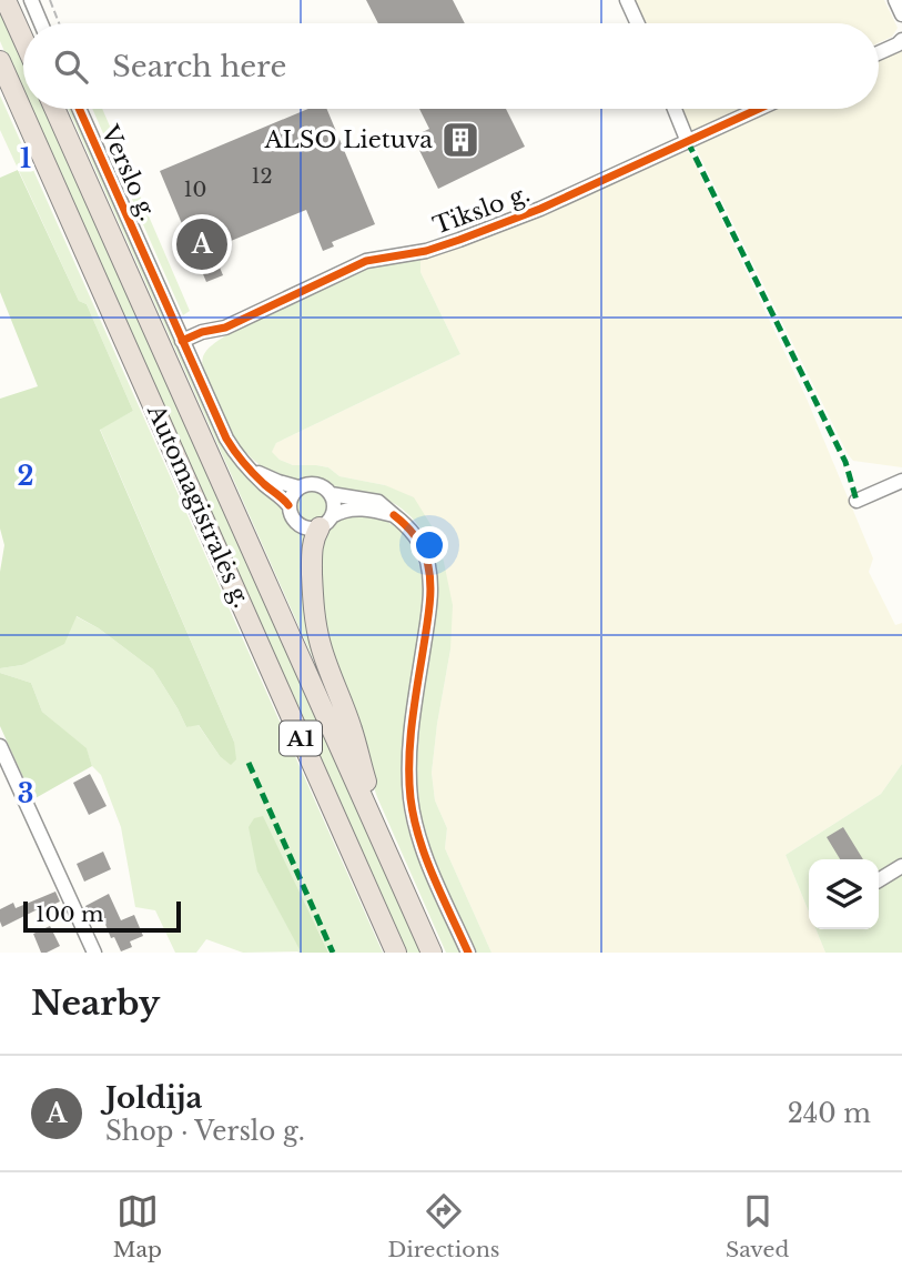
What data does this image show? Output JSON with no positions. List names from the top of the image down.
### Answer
{
  "streets": {
    "highway": ["Automagistralės g.", "A1"],
    "street": ["Verslo g.", "Tikslo g."]
  },
  "crossings": [
    ["Verslo g.", "Tikslo g."]
  ],
  "places": {
    "building": ["ALSO Lietuva"]
  },
  "house_numbers": ["12", "10"],
  "scale_bar": "100 m",
  "page": {
    "search": "Search here",
    "pins": "A",
    "scale": "100 m",
    "heading": "Nearby",
    "list": [
      {
        "mark": "A",
        "name": "Joldija",
        "note": "Shop · Verslo g.",
        "value": "240 m"
      }
    ],
    "nav": ["Map", "Directions", "Saved"]
  },
  "grid": {
    "rows": ["1", "2", "3"]
  }
}
